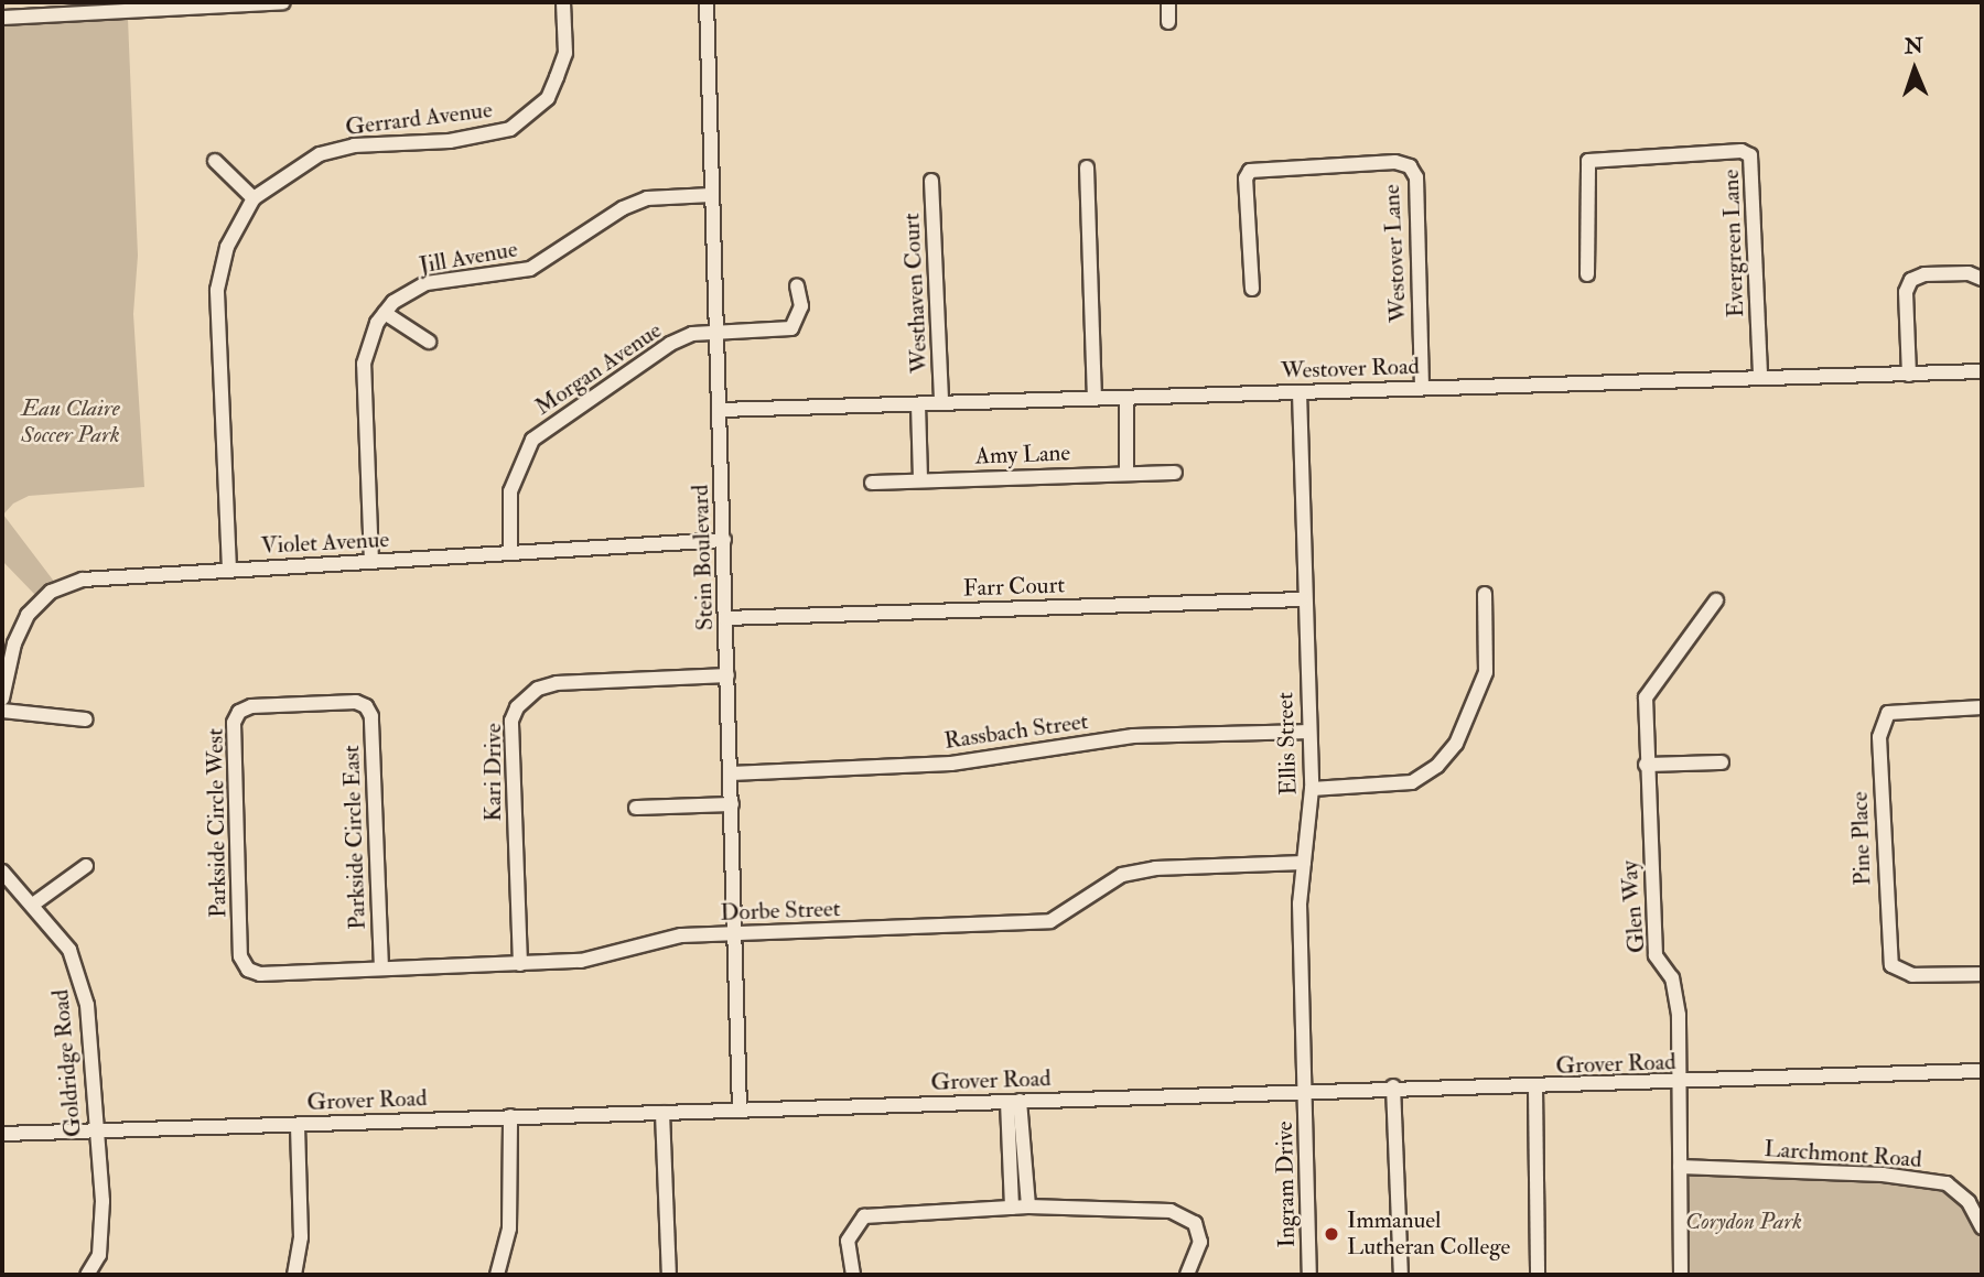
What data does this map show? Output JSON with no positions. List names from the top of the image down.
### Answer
{
  "streets": {
    "street": [
      "Gerrard Avenue",
      "Evergreen Lane",
      "Westover Lane",
      "Jill Avenue",
      "Westhaven Court",
      "Morgan Avenue",
      "Westover Road",
      "Amy Lane",
      "Violet Avenue",
      "Stein Boulevard",
      "Farr Court",
      "Rassbach Street",
      "Ellis Street",
      "Kari Drive",
      "Parkside Circle West",
      "Parkside Circle East",
      "Pine Place",
      "Glen Way",
      "Dorbe Street",
      "Goldridge Road",
      "Grover Road",
      "Larchmont Road",
      "Ingram Drive"
    ]
  },
  "crossings": [
    ["Gerrard Avenue", "Violet Avenue"],
    ["Evergreen Lane", "Westover Road"],
    ["Westover Lane", "Westover Road"],
    ["Jill Avenue", "Violet Avenue"],
    ["Jill Avenue", "Stein Boulevard"],
    ["Westhaven Court", "Westover Road"],
    ["Morgan Avenue", "Violet Avenue"],
    ["Morgan Avenue", "Stein Boulevard"],
    ["Westover Road", "Stein Boulevard"],
    ["Westover Road", "Ellis Street"],
    ["Violet Avenue", "Stein Boulevard"],
    ["Stein Boulevard", "Farr Court"],
    ["Stein Boulevard", "Rassbach Street"],
    ["Stein Boulevard", "Kari Drive"],
    ["Stein Boulevard", "Dorbe Street"],
    ["Stein Boulevard", "Grover Road"],
    ["Farr Court", "Ellis Street"],
    ["Rassbach Street", "Ellis Street"],
    ["Ellis Street", "Dorbe Street"],
    ["Ellis Street", "Grover Road"],
    ["Ellis Street", "Ingram Drive"],
    ["Kari Drive", "Dorbe Street"],
    ["Parkside Circle West", "Parkside Circle East"],
    ["Parkside Circle West", "Dorbe Street"],
    ["Parkside Circle East", "Dorbe Street"],
    ["Glen Way", "Grover Road"],
    ["Glen Way", "Larchmont Road"],
    ["Goldridge Road", "Grover Road"],
    ["Grover Road", "Ingram Drive"]
  ],
  "parks": ["Eau Claire Soccer Park", "Corydon Park"],
  "places": ["Immanuel Lutheran College"],
  "north": "top"
}
